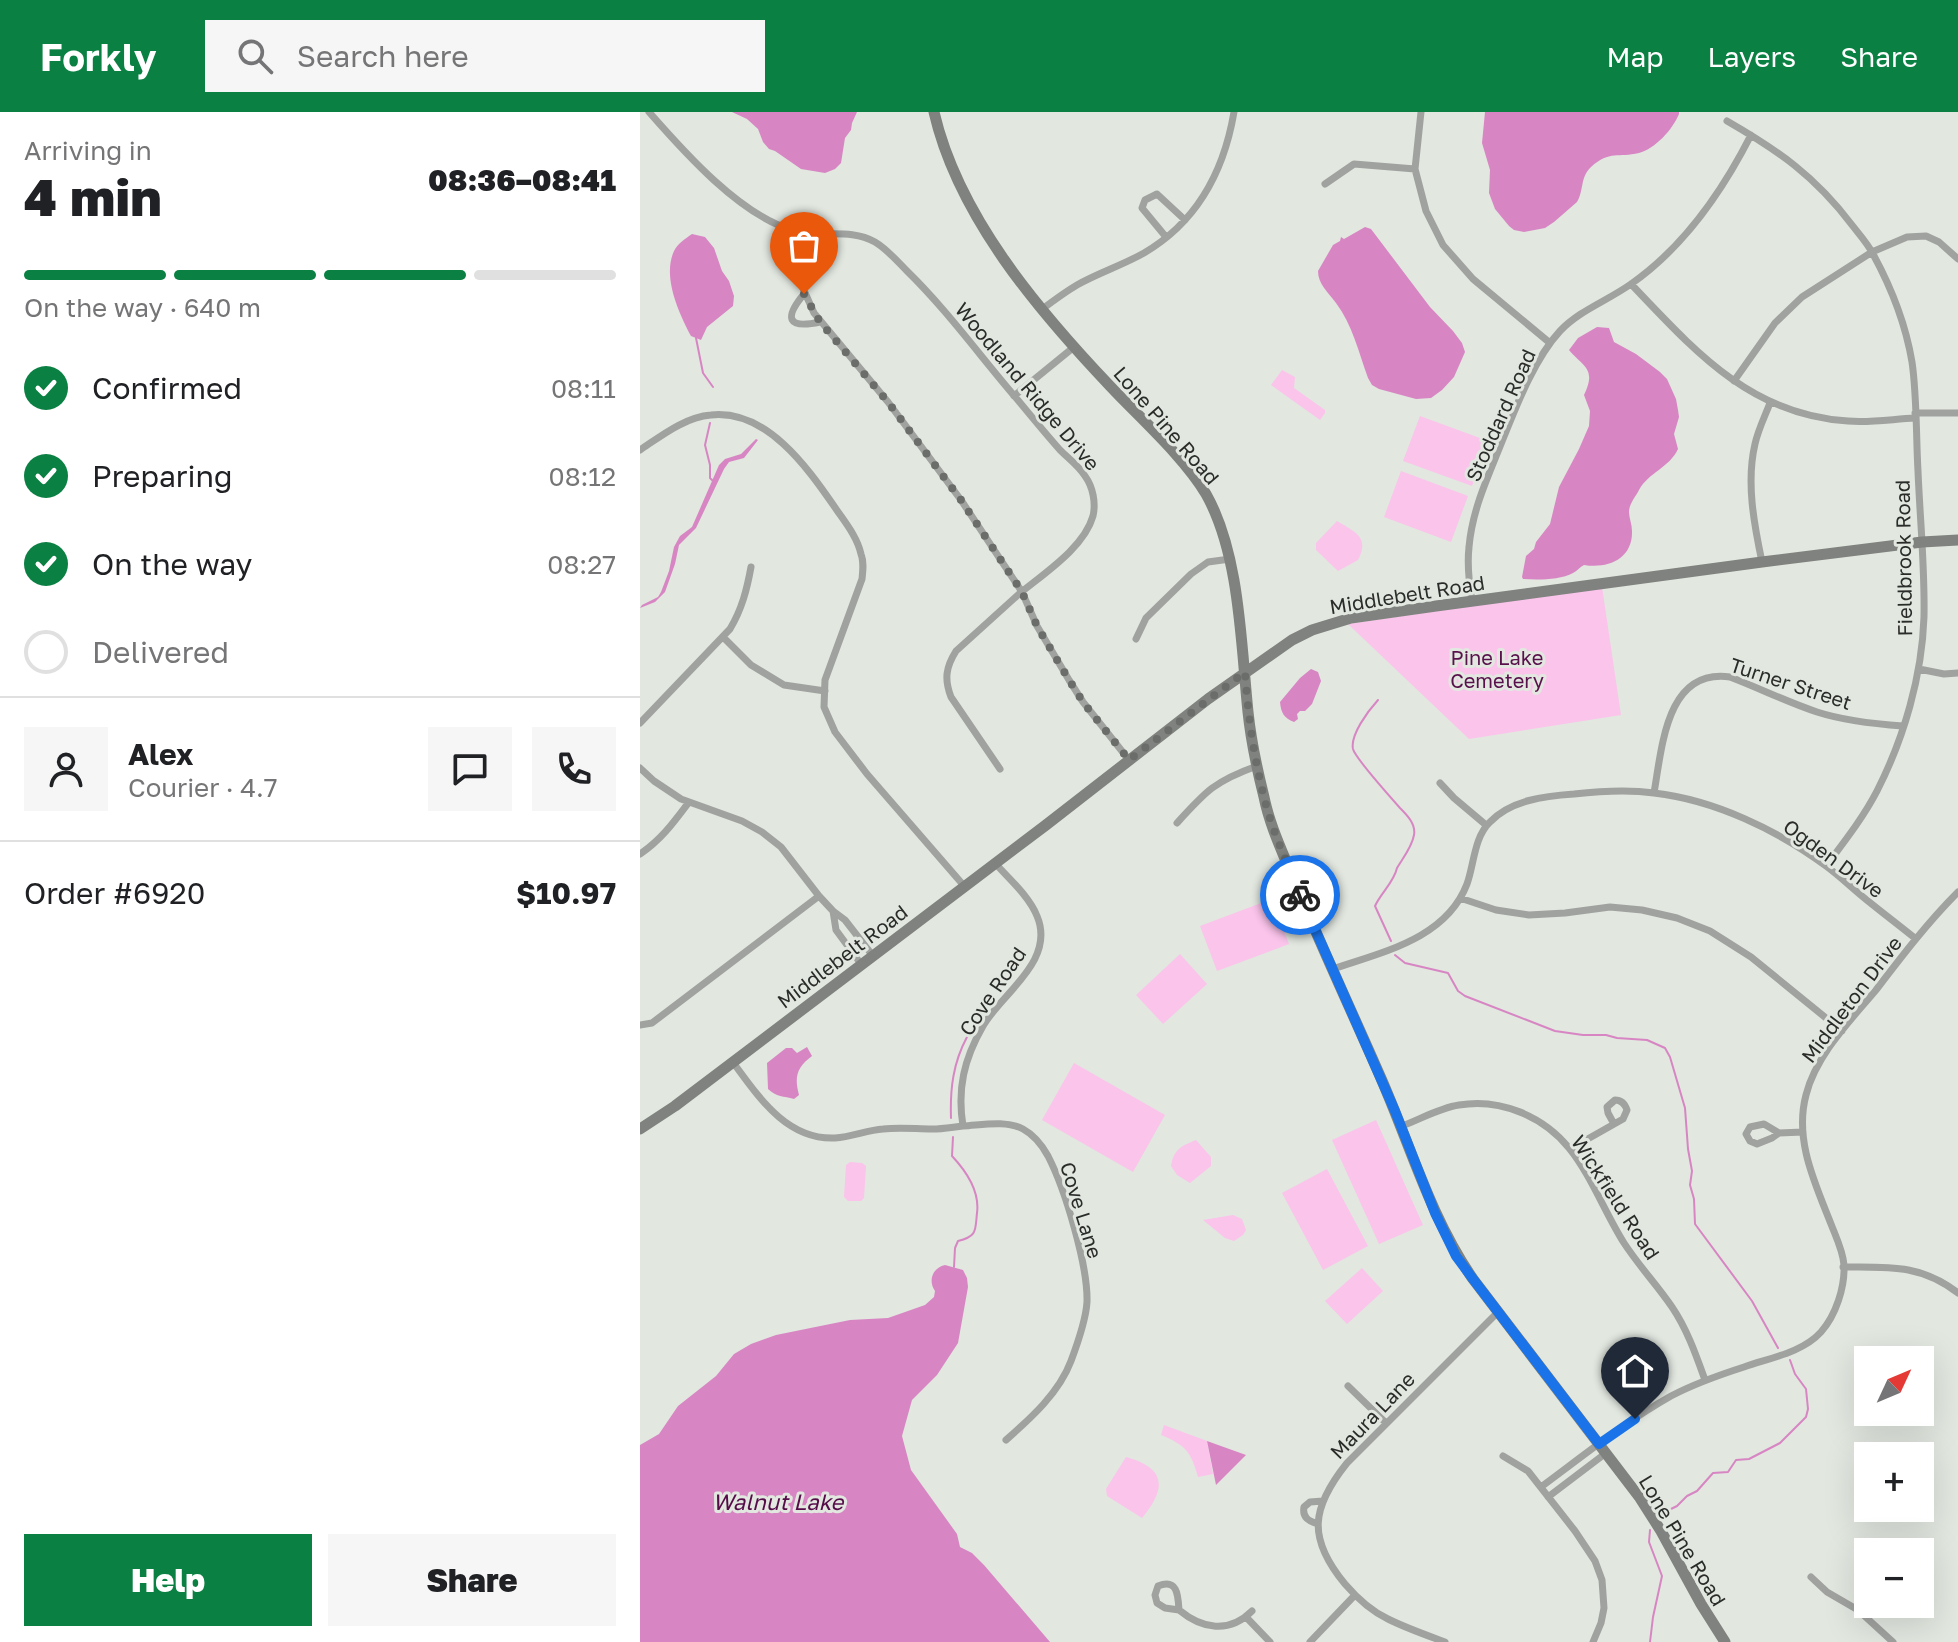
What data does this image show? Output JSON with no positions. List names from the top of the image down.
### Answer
{
  "streets": {
    "street": [
      "Woodland Ridge Drive",
      "Stoddard Road",
      "Lone Pine Road",
      "Fieldbrook Road",
      "Middlebelt Road",
      "Turner Street",
      "Ogden Drive",
      "Cove Road",
      "Middleton Drive",
      "Wickfield Road",
      "Cove Lane",
      "Maura Lane"
    ]
  },
  "crossings": [
    ["Stoddard Road", "Fieldbrook Road"],
    ["Stoddard Road", "Middlebelt Road"],
    ["Lone Pine Road", "Middlebelt Road"],
    ["Lone Pine Road", "Middleton Drive"],
    ["Lone Pine Road", "Wickfield Road"],
    ["Lone Pine Road", "Maura Lane"],
    ["Fieldbrook Road", "Middlebelt Road"],
    ["Fieldbrook Road", "Turner Street"],
    ["Fieldbrook Road", "Ogden Drive"],
    ["Middlebelt Road", "Cove Road"],
    ["Turner Street", "Ogden Drive"],
    ["Ogden Drive", "Middleton Drive"],
    ["Cove Road", "Cove Lane"],
    ["Middleton Drive", "Wickfield Road"]
  ],
  "water": ["Walnut Lake"],
  "parks": ["Pine Lake Cemetery"],
  "north": "top right",
  "page": {
    "header": "Forkly",
    "search": "Search here",
    "nav": ["Map", "Layers", "Share"],
    "heading": ["4 min", "Arriving in", "08:36–08:41"],
    "panel": [
      "Alex",
      "Courier · 4.7",
      "Order #6920",
      "$10.97"
    ],
    "bar": "On the way · 640 m",
    "list": [
      ["Confirmed", "08:11"],
      ["Preparing", "08:12"],
      ["On the way", "08:27"],
      "Delivered"
    ],
    "map_buttons": ["+", "−"],
    "buttons": ["Help", "Share"]
  }
}
